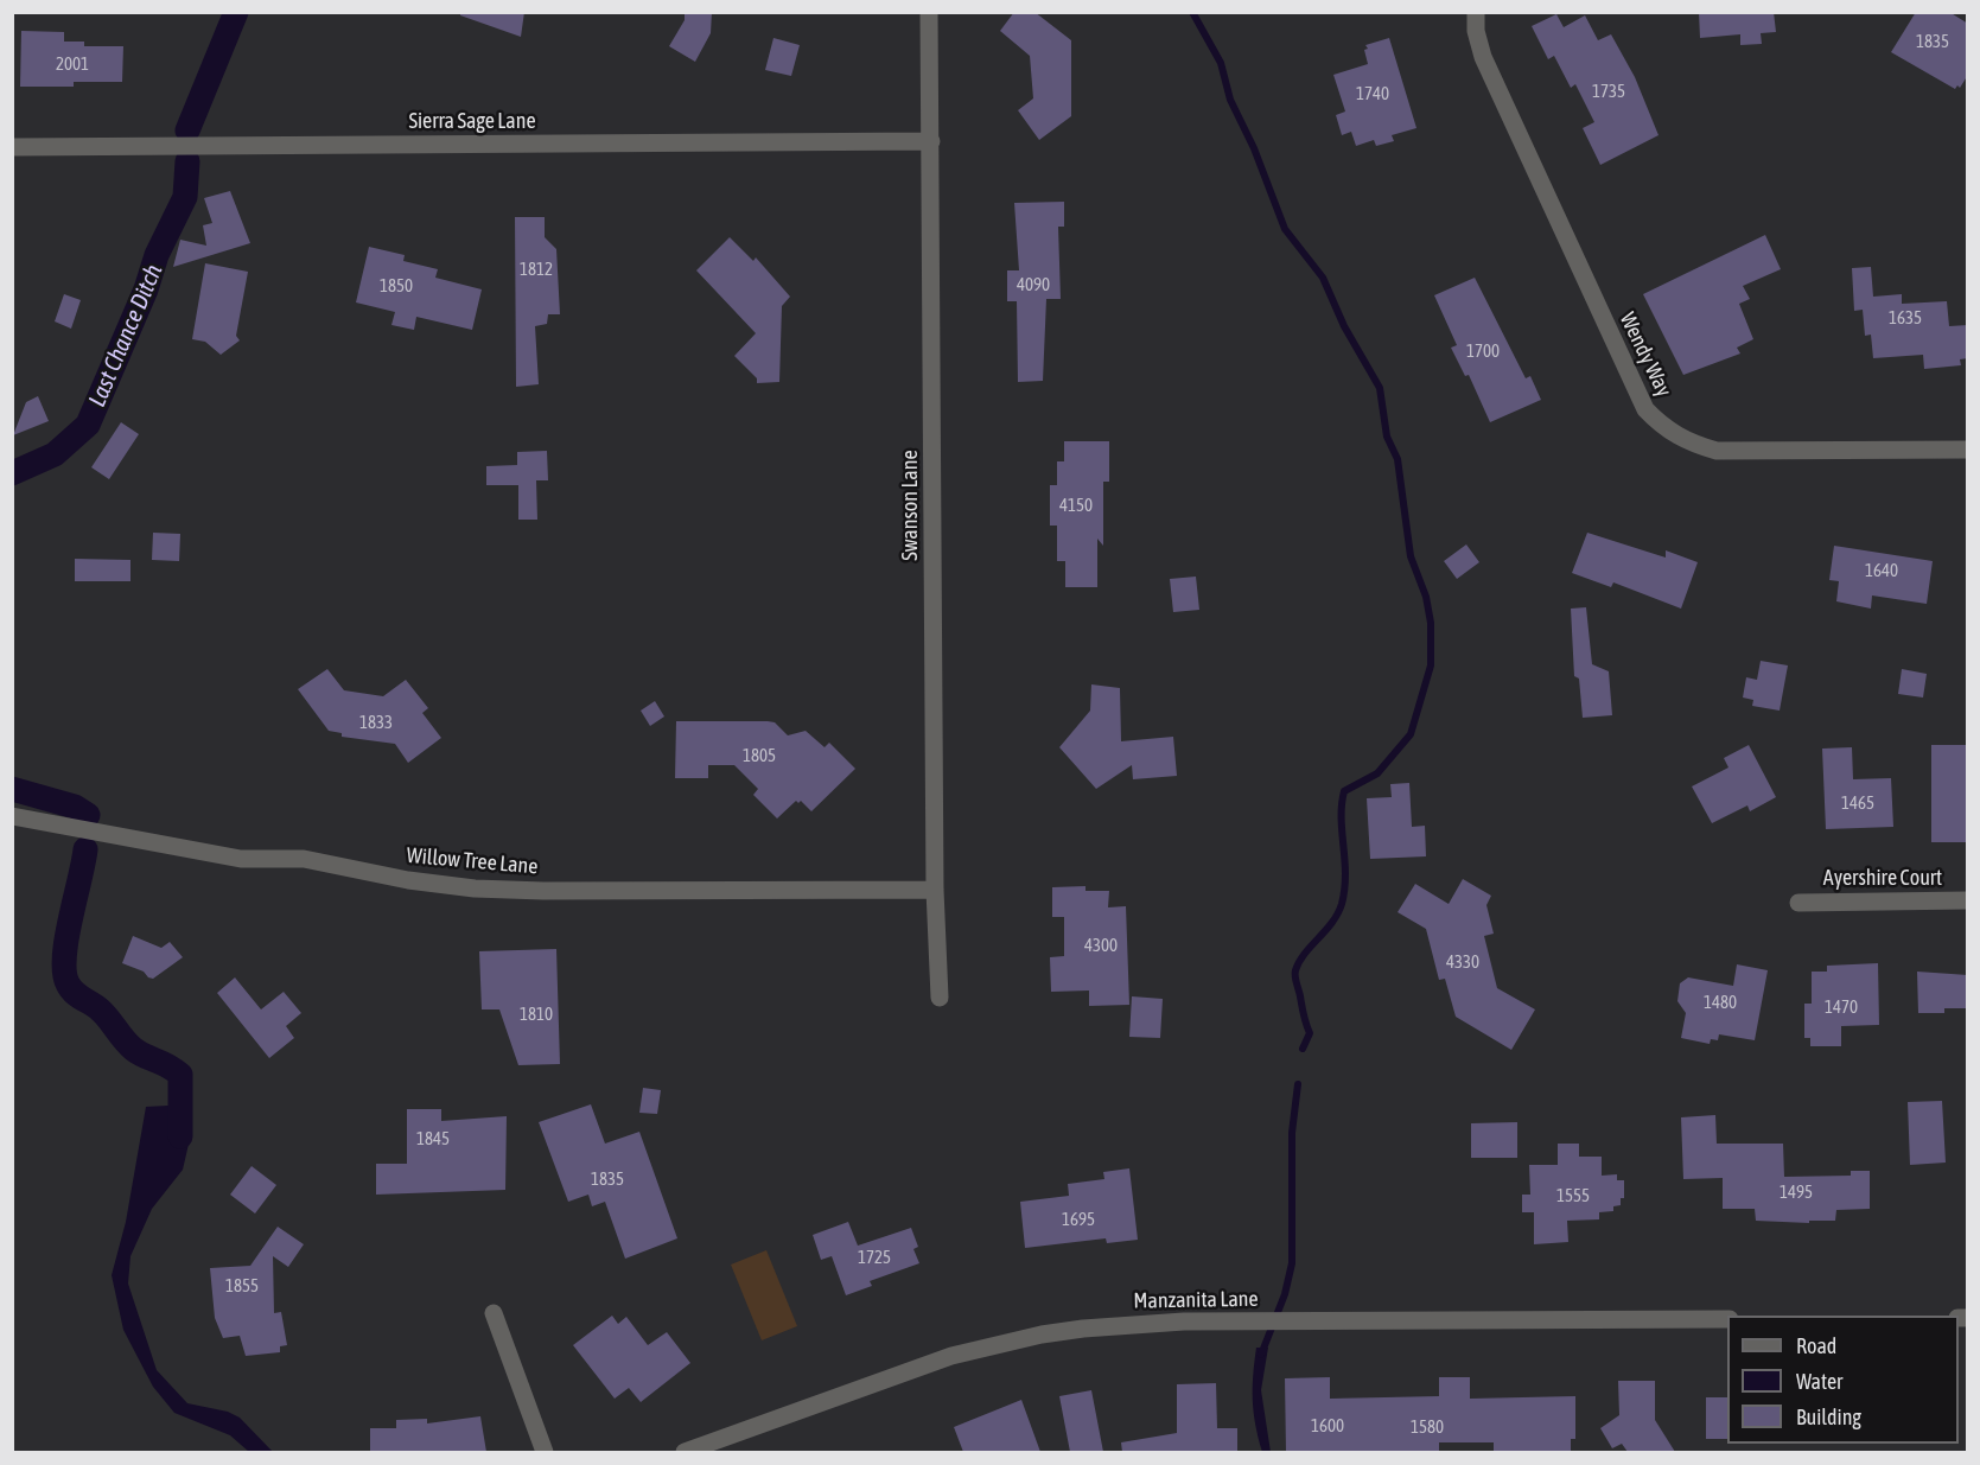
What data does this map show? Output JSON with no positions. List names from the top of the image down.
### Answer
{
  "streets": {
    "street": [
      "Sierra Sage Lane",
      "Wendy Way",
      "Swanson Lane",
      "Willow Tree Lane",
      "Ayershire Court",
      "Manzanita Lane"
    ]
  },
  "crossings": [
    ["Sierra Sage Lane", "Swanson Lane"],
    ["Swanson Lane", "Willow Tree Lane"]
  ],
  "water": ["Last Chance Ditch"],
  "house_numbers": [
    "1835",
    "2001",
    "1735",
    "1740",
    "1812",
    "4090",
    "1850",
    "1635",
    "1700",
    "4150",
    "1640",
    "1833",
    "1805",
    "1465",
    "4300",
    "4330",
    "1480",
    "1470",
    "1810",
    "1845",
    "1835",
    "1495",
    "1555",
    "1695",
    "1725",
    "1855",
    "1600",
    "1580"
  ],
  "legend": ["Road", "Water", "Building"]
}
